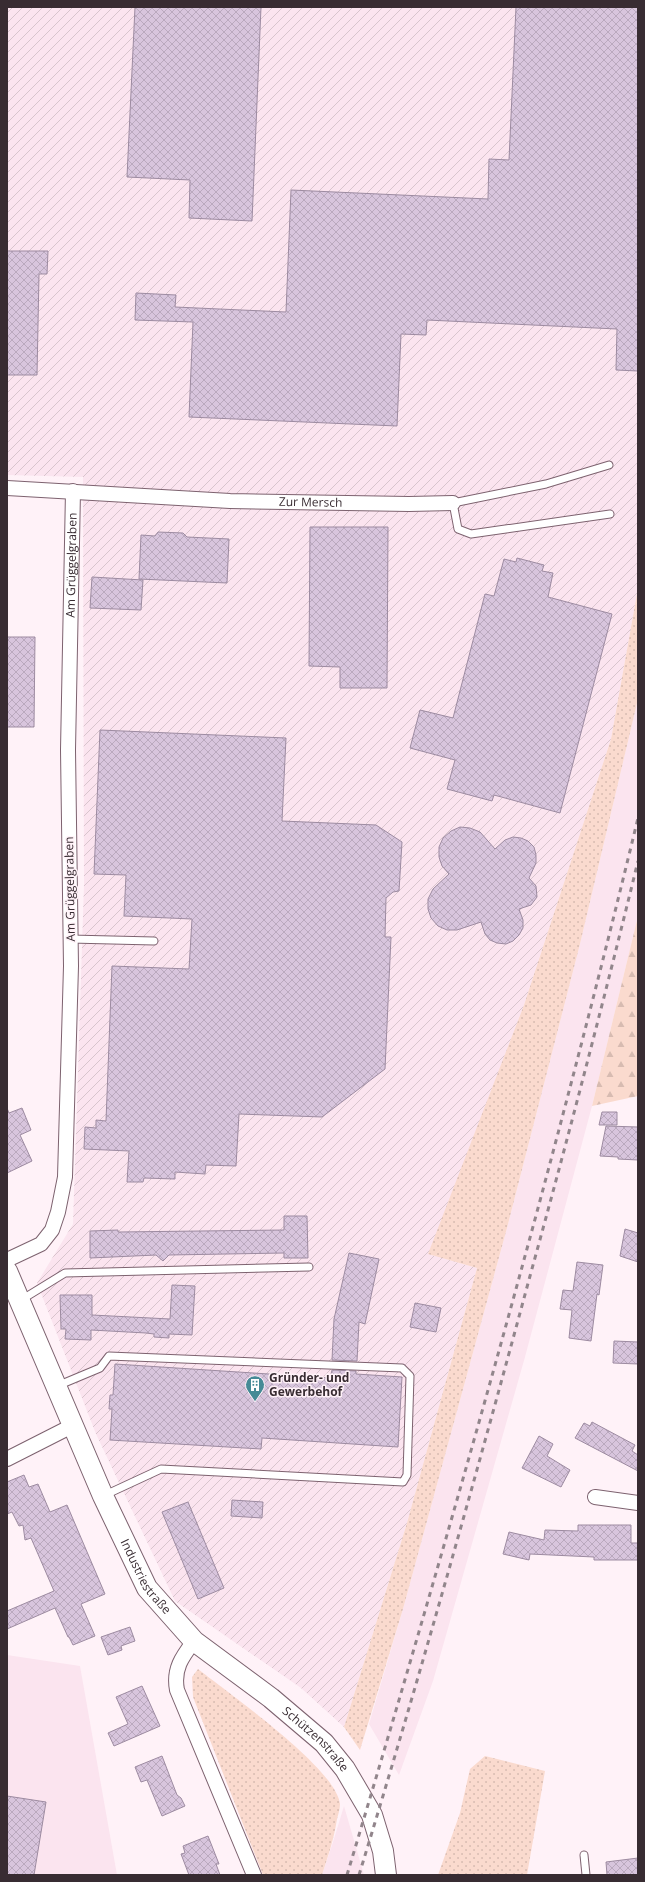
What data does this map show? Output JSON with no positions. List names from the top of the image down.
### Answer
{
  "streets": {
    "main road": ["Industriestraße", "Schützenstraße"],
    "street": ["Zur Mersch", "Am Grüggelgraben"]
  },
  "crossings": [
    ["Zur Mersch", "Am Grüggelgraben"],
    ["Industriestraße", "Schützenstraße"]
  ],
  "places": {
    "building": ["Gründer- und Gewerbehof"]
  }
}
